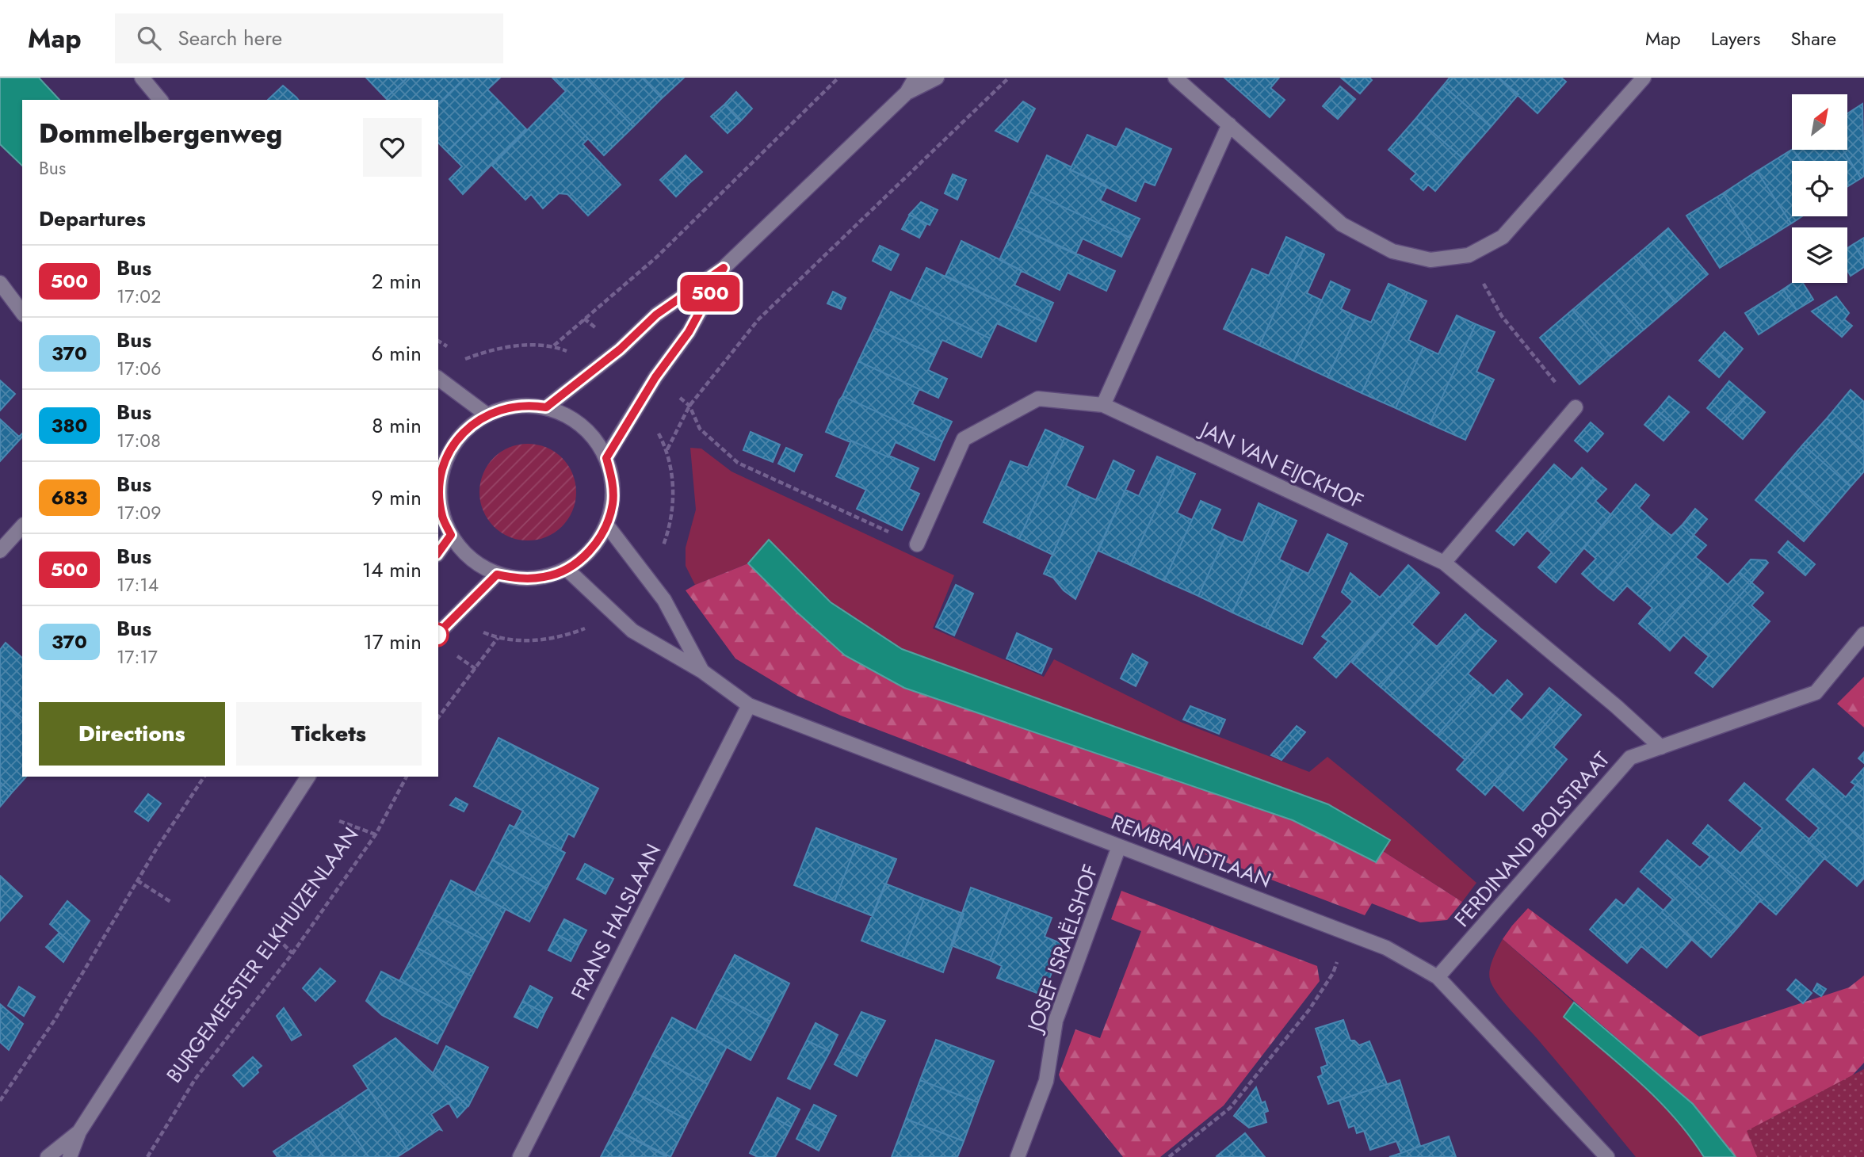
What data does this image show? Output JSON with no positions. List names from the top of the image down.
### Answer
{
  "streets": {
    "street": [
      "JAN VAN EIJCKHOF",
      "FERDINAND BOLSTRAAT",
      "REMBRANDTLAAN",
      "FRANS HALSLAAN",
      "JOSEF ISRAËLSHOF"
    ],
    "path": ["BURGEMEESTER ELKHUIZENLAAN"]
  },
  "crossings": [
    ["JAN VAN EIJCKHOF", "FERDINAND BOLSTRAAT"],
    ["FERDINAND BOLSTRAAT", "REMBRANDTLAAN"],
    ["REMBRANDTLAAN", "FRANS HALSLAAN"],
    ["REMBRANDTLAAN", "JOSEF ISRAËLSHOF"]
  ],
  "lines": ["bus line 500"],
  "north": "top right",
  "page": {
    "header": "Map",
    "search": "Search here",
    "nav": ["Map", "Layers", "Share"],
    "on_map": "500",
    "heading": [
      ["Dommelbergenweg", "Bus"],
      "Departures"
    ],
    "list": [
      {
        "mark": "500",
        "name": "Bus",
        "note": "17:02",
        "value": "2 min"
      },
      {
        "mark": "370",
        "name": "Bus",
        "note": "17:06",
        "value": "6 min"
      },
      {
        "mark": "380",
        "name": "Bus",
        "note": "17:08",
        "value": "8 min"
      },
      {
        "mark": "683",
        "name": "Bus",
        "note": "17:09",
        "value": "9 min"
      },
      {
        "mark": "500",
        "name": "Bus",
        "note": "17:14",
        "value": "14 min"
      },
      {
        "mark": "370",
        "name": "Bus",
        "note": "17:17",
        "value": "17 min"
      }
    ],
    "buttons": ["Directions", "Tickets"]
  }
}
